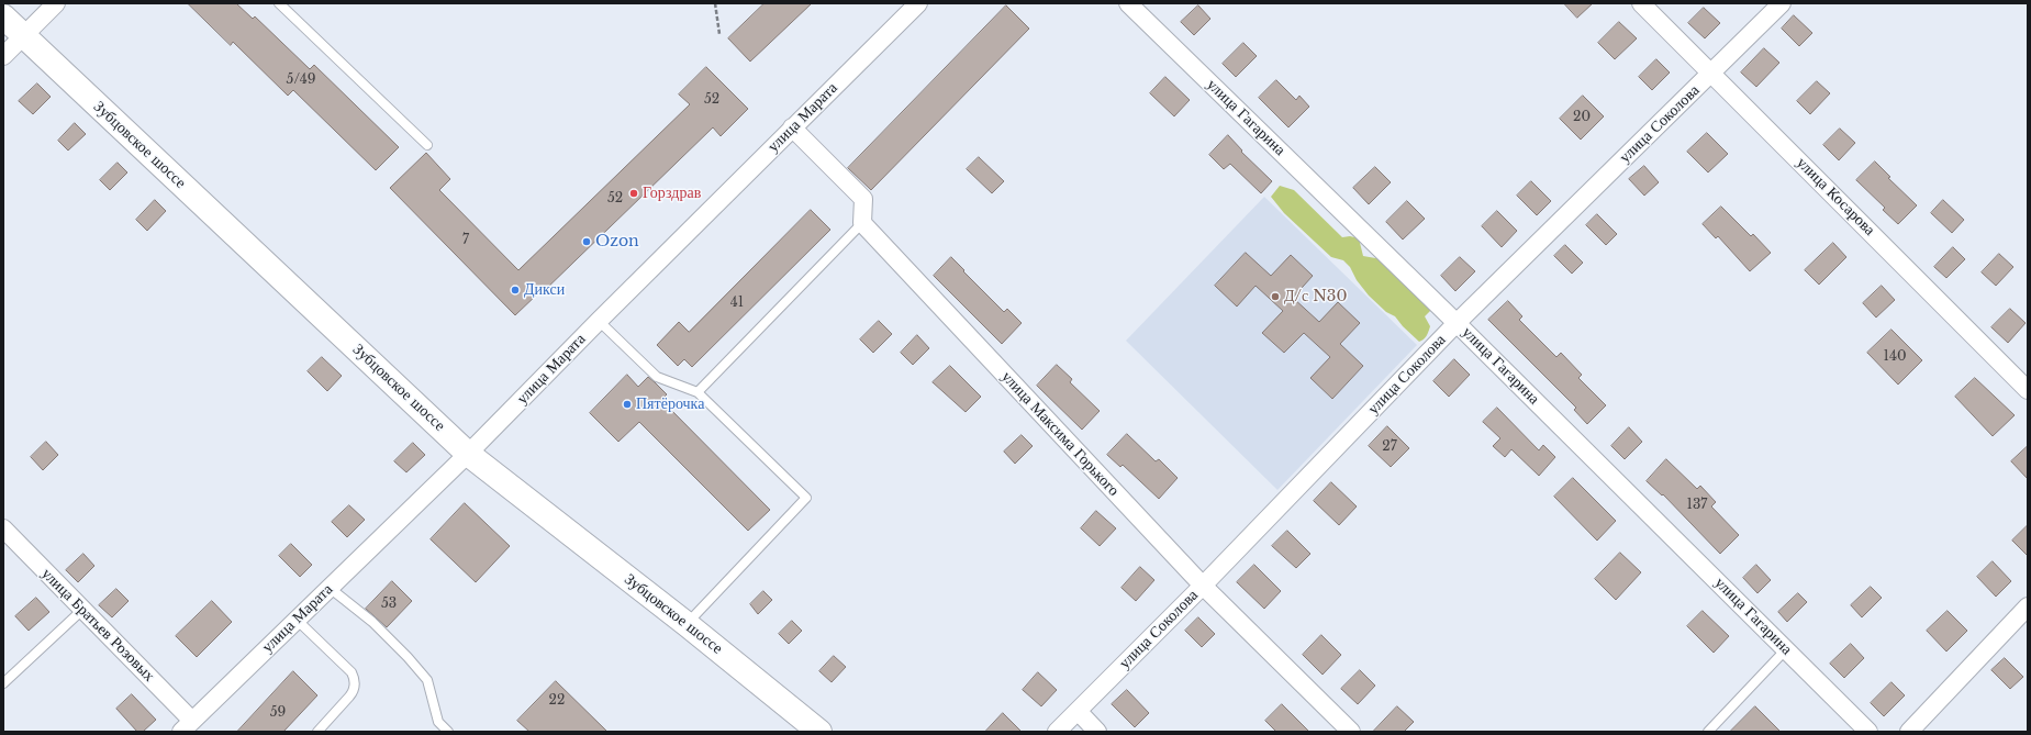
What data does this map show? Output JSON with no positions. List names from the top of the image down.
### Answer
{
  "streets": {
    "main road": ["Зубцовское шоссе"],
    "street": [
      "улица Марата",
      "улица Гагарина",
      "улица Соколова",
      "улица Косарова",
      "улица Максима Горького",
      "улица Братьев Розовых"
    ]
  },
  "crossings": [
    ["улица Марата", "Зубцовское шоссе"],
    ["улица Марата", "улица Братьев Розовых"],
    ["улица Гагарина", "улица Соколова"],
    ["улица Соколова", "улица Косарова"],
    ["улица Соколова", "улица Максима Горького"]
  ],
  "places": [
    "Горздрав",
    "Ozon",
    "Дикси",
    "Д/с N30",
    "Пятёрочка"
  ],
  "house_numbers": [
    "5/49",
    "52",
    "20",
    "52",
    "7",
    "41",
    "140",
    "27",
    "137",
    "53",
    "22",
    "59"
  ]
}
